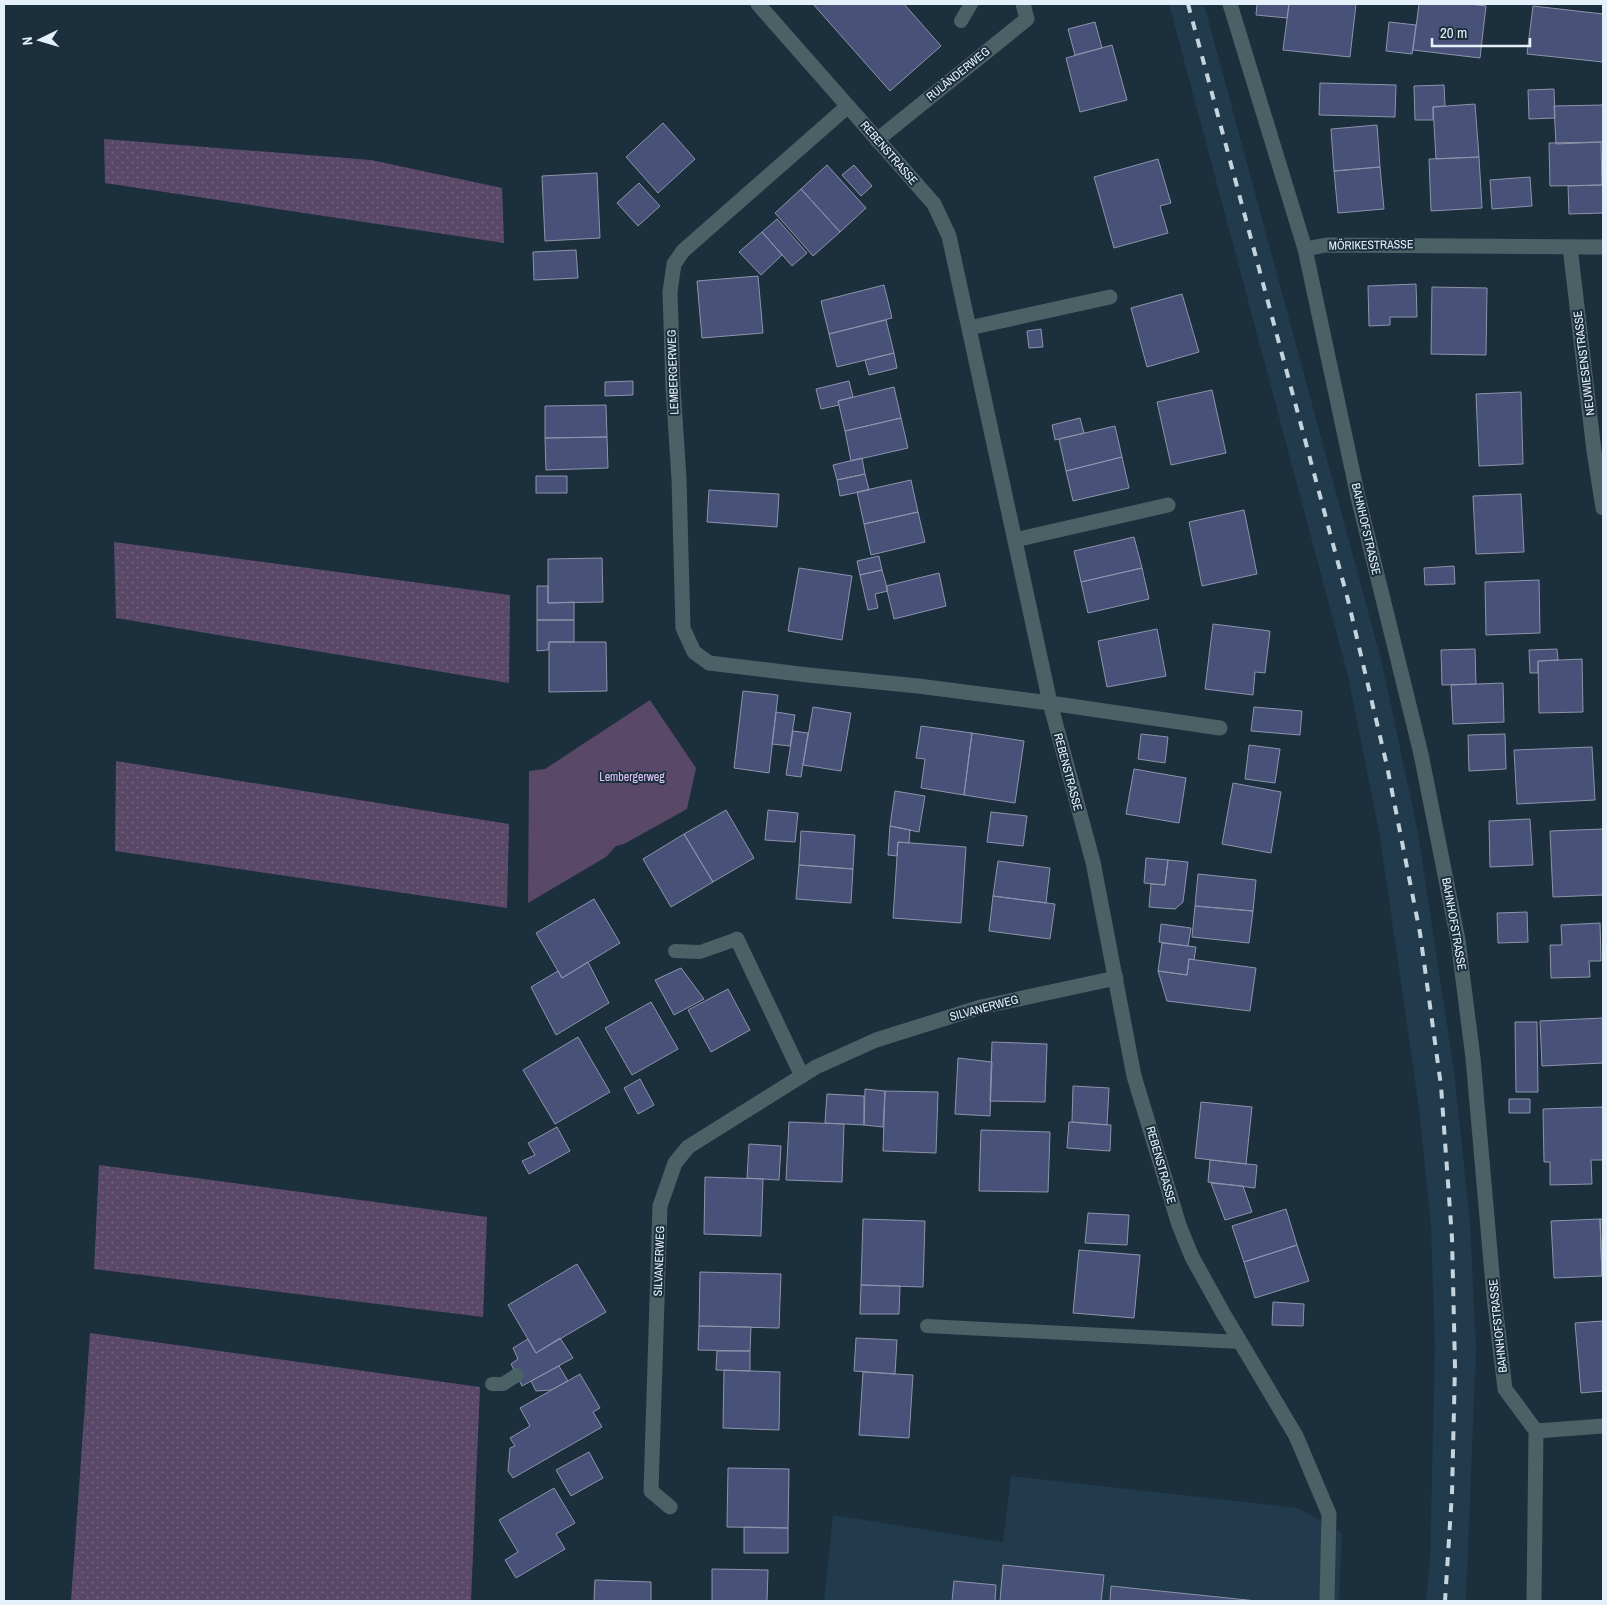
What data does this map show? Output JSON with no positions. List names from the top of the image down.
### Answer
{
  "streets": {
    "street": [
      "RULÄNDERWEG",
      "REBENSTRASSE",
      "MÖRIKESTRASSE",
      "NEUWIESENSTRASSE",
      "LEMBERGERWEG",
      "BAHNHOFSTRASSE",
      "SILVANERWEG"
    ]
  },
  "crossings": [
    ["RULÄNDERWEG", "REBENSTRASSE"],
    ["REBENSTRASSE", "LEMBERGERWEG"],
    ["REBENSTRASSE", "SILVANERWEG"],
    ["MÖRIKESTRASSE", "NEUWIESENSTRASSE"],
    ["MÖRIKESTRASSE", "BAHNHOFSTRASSE"]
  ],
  "parks": ["Lembergerweg"],
  "scale_bar": "20 m",
  "north": "left"
}
